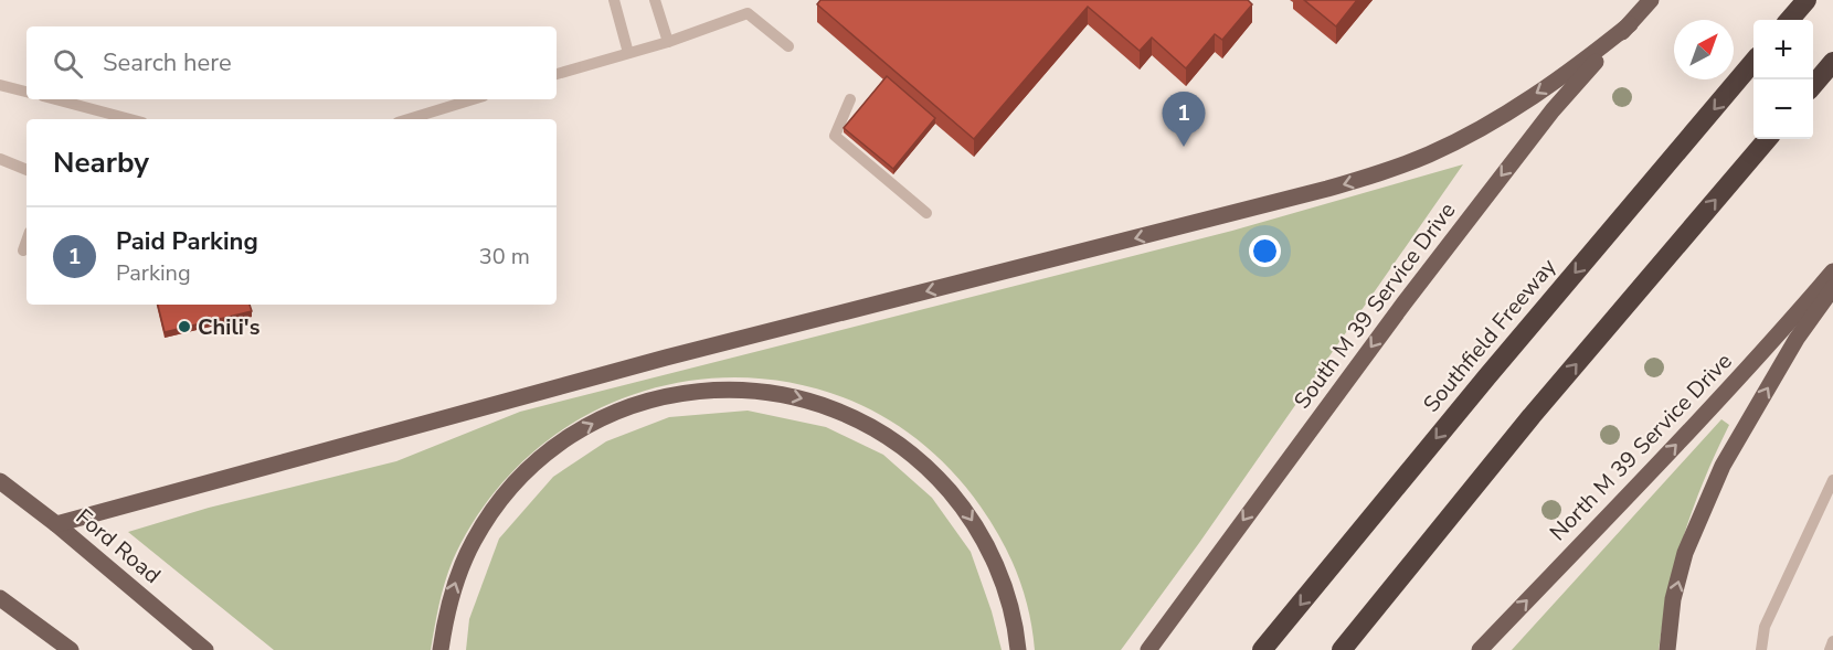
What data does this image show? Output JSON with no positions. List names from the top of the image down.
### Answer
{
  "streets": {
    "highway": ["Southfield Freeway"],
    "main road": ["South M 39 Service Drive", "North M 39 Service Drive", "Ford Road"]
  },
  "one_way": ["South M 39 Service Drive"],
  "places": ["Chili's"],
  "north": "top right",
  "page": {
    "map_buttons": ["+", "−"],
    "search": "Search here",
    "pins": "1",
    "heading": "Nearby",
    "list": [
      {
        "mark": "1",
        "name": "Paid Parking",
        "note": "Parking",
        "value": "30 m"
      }
    ]
  }
}
